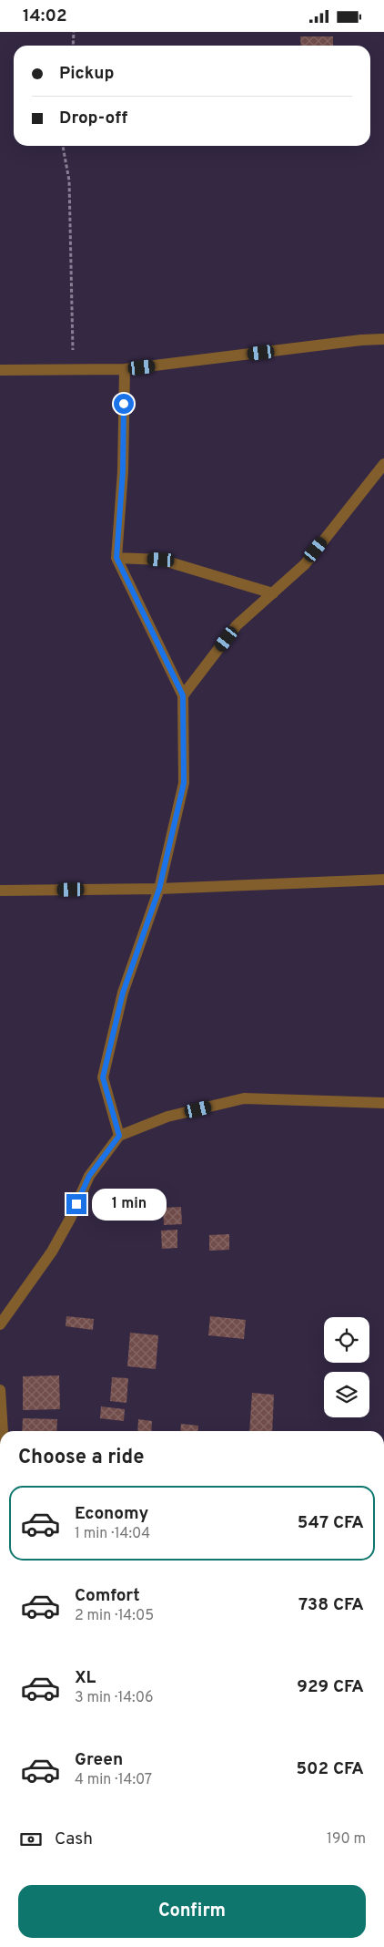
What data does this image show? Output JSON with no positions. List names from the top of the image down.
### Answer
{
  "page": {
    "status": "14:02",
    "banner": ["Pickup", "Drop-off"],
    "bubble": "1 min",
    "heading": "Choose a ride",
    "list": [
      {
        "name": "Economy",
        "note": "1 min · 14:04",
        "value": "547 CFA"
      },
      {
        "name": "Comfort",
        "note": "2 min · 14:05",
        "value": "738 CFA"
      },
      {
        "name": "XL",
        "note": "3 min · 14:06",
        "value": "929 CFA"
      },
      {
        "name": "Green",
        "note": "4 min · 14:07",
        "value": "502 CFA"
      }
    ],
    "pay": ["Cash", "190 m"],
    "buttons": "Confirm"
  }
}
